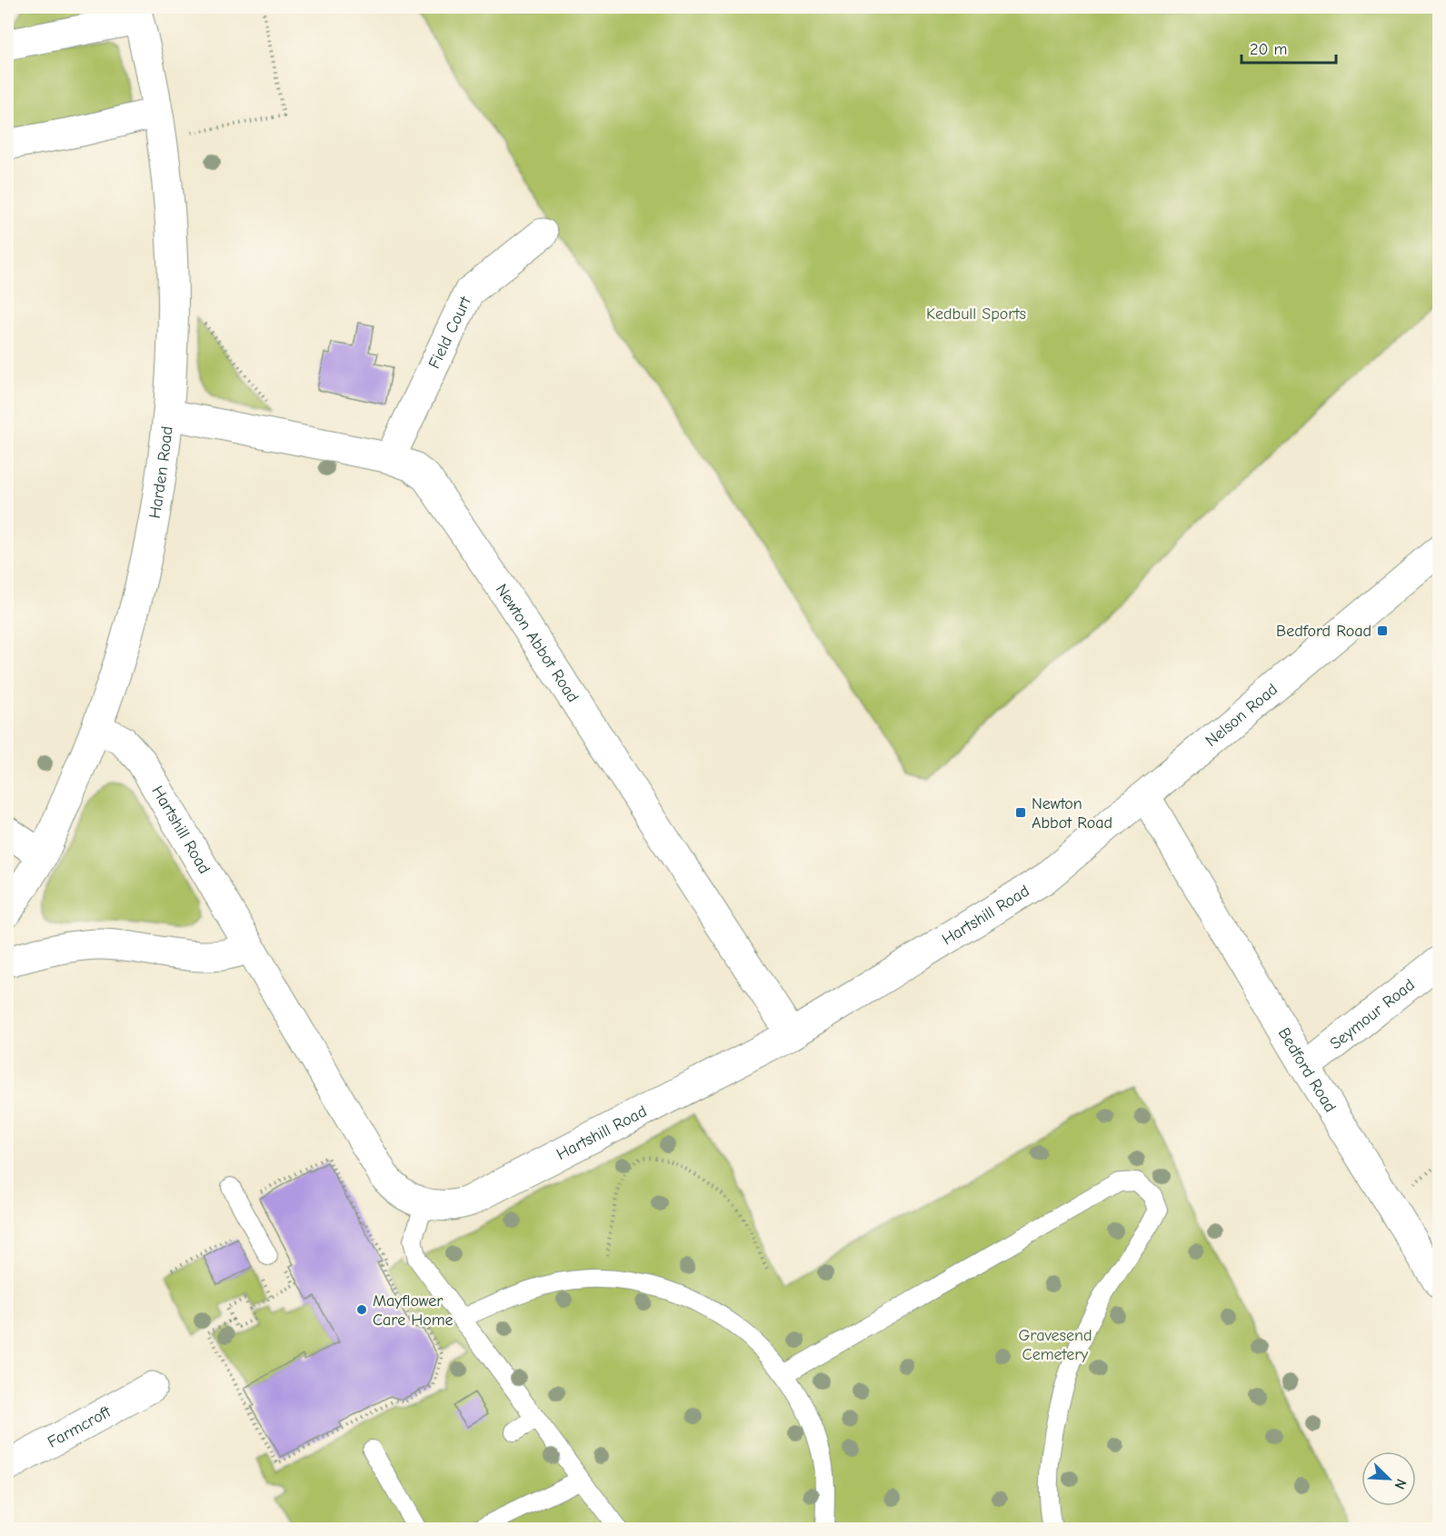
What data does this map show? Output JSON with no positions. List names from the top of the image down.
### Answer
{
  "streets": {
    "street": [
      "Field Court",
      "Harden Road",
      "Newton Abbot Road",
      "Nelson Road",
      "Hartshill Road",
      "Seymour Road",
      "Bedford Road",
      "Farmcroft"
    ]
  },
  "crossings": [
    ["Field Court", "Newton Abbot Road"],
    ["Harden Road", "Newton Abbot Road"],
    ["Harden Road", "Hartshill Road"],
    ["Newton Abbot Road", "Hartshill Road"],
    ["Nelson Road", "Hartshill Road"],
    ["Nelson Road", "Bedford Road"],
    ["Seymour Road", "Bedford Road"]
  ],
  "parks": ["Kedbull Sports", "Gravesend Cemetery"],
  "places": {
    "transit": ["Bedford Road", "Newton Abbot Road"],
    "other": ["Mayflower Care Home"]
  },
  "scale_bar": "20 m",
  "north": "bottom right"
}
